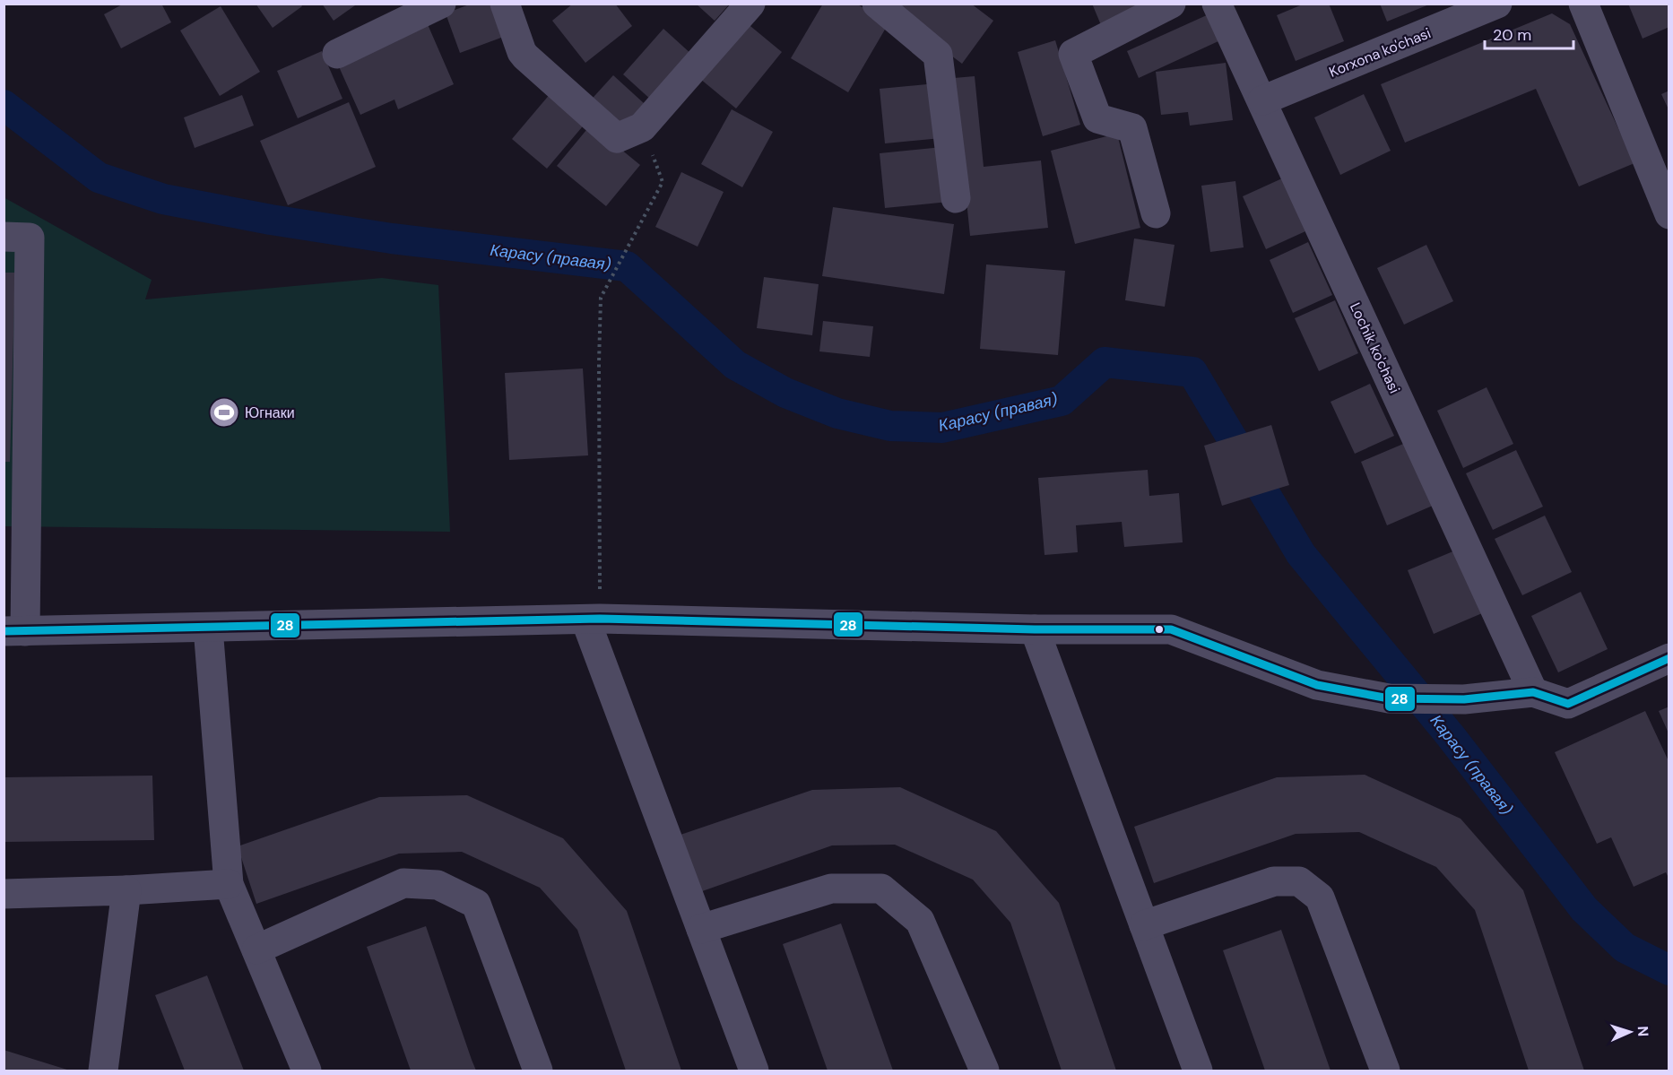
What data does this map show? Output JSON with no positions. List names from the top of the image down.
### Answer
{
  "streets": {
    "street": ["Korxona ko'chasi", "Lochik ko'chasi"]
  },
  "crossings": [
    ["Korxona ko'chasi", "Lochik ko'chasi"]
  ],
  "water": ["Карасу (правая)"],
  "places": {
    "sports": ["Югнаки"]
  },
  "lines": ["transit line 28"],
  "scale_bar": "20 m",
  "north": "right"
}
